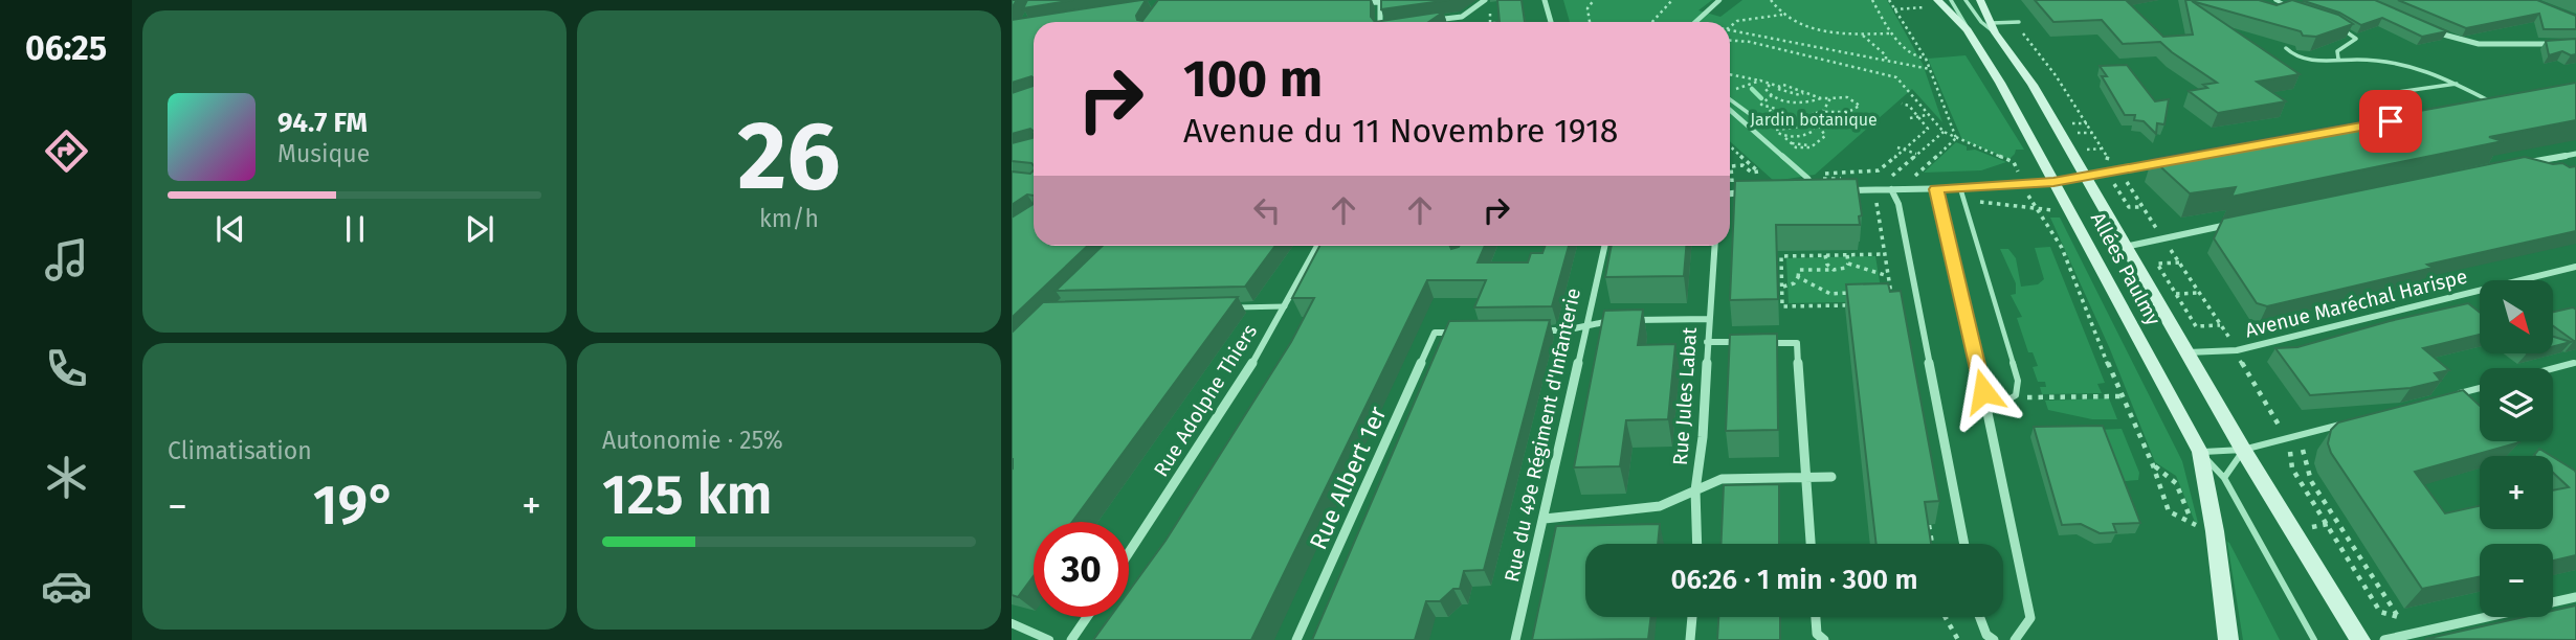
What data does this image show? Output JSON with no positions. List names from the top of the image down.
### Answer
{
  "streets": {
    "main road": ["Allées Paulmy"],
    "street": [
      "Avenue Maréchal Harispe",
      "Rue Jules Labat",
      "Rue Adolphe Thiers",
      "Rue du 49e Régiment d'Infanterie",
      "Rue Albert 1er"
    ]
  },
  "parks": ["Jardin botanique"],
  "north": "bottom right",
  "page": {
    "tabs": "06:25",
    "tile": [
      ["26", "km/h"],
      "Climatisation",
      ["Autonomie · 25%", "125 km"]
    ],
    "turn": ["100 m", "Avenue du 11 Novembre 1918"],
    "song": ["94.7 FM", "Musique"],
    "map_buttons": ["+", "−"],
    "heat": ["−", "19°", "+"],
    "limit": "30",
    "trip": "06:26 · 1 min · 300 m"
  }
}
